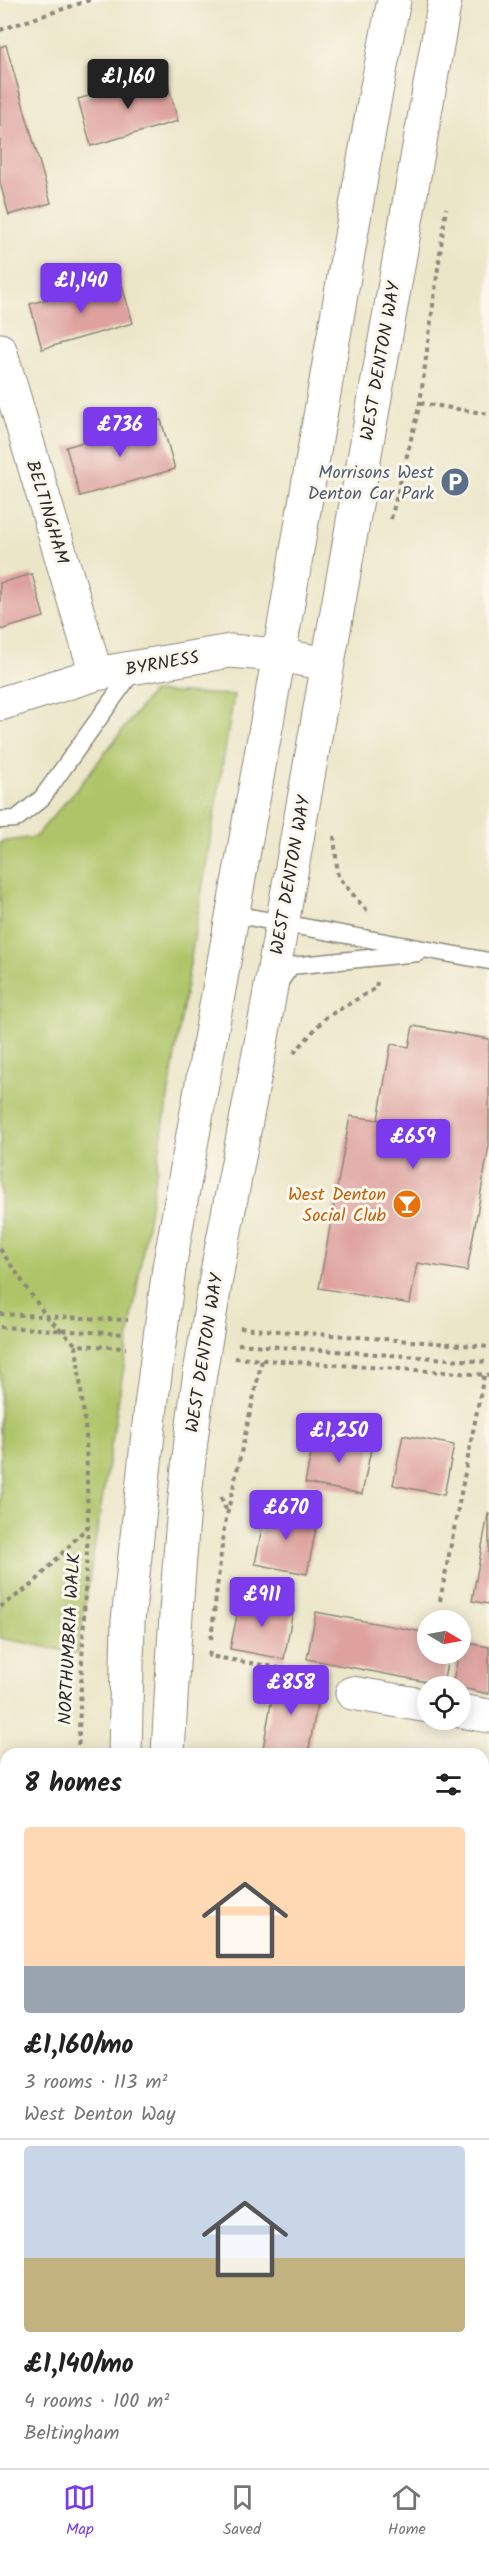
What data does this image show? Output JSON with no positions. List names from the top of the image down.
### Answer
{
  "streets": {
    "street": ["WEST DENTON WAY", "BELTINGHAM", "BYRNESS"],
    "path": ["NORTHUMBRIA WALK"]
  },
  "crossings": [
    ["WEST DENTON WAY", "BYRNESS"],
    ["BELTINGHAM", "BYRNESS"]
  ],
  "places": {
    "parking": ["Morrisons West Denton Car Park"],
    "bar": ["West Denton Social Club"]
  },
  "north": "right",
  "page": {
    "price": [
      "£1,160",
      "£1,140",
      "£736",
      "£659",
      "£1,250",
      "£670",
      "£911",
      "£858"
    ],
    "heading": "8 homes",
    "list": [
      {
        "name": "£1,160/mo",
        "note": "3 rooms · 113 m² · West Denton Way"
      },
      {
        "name": "£1,140/mo",
        "note": "4 rooms · 100 m² · Beltingham"
      }
    ],
    "tabs": ["Map", "Saved", "Home"]
  }
}
